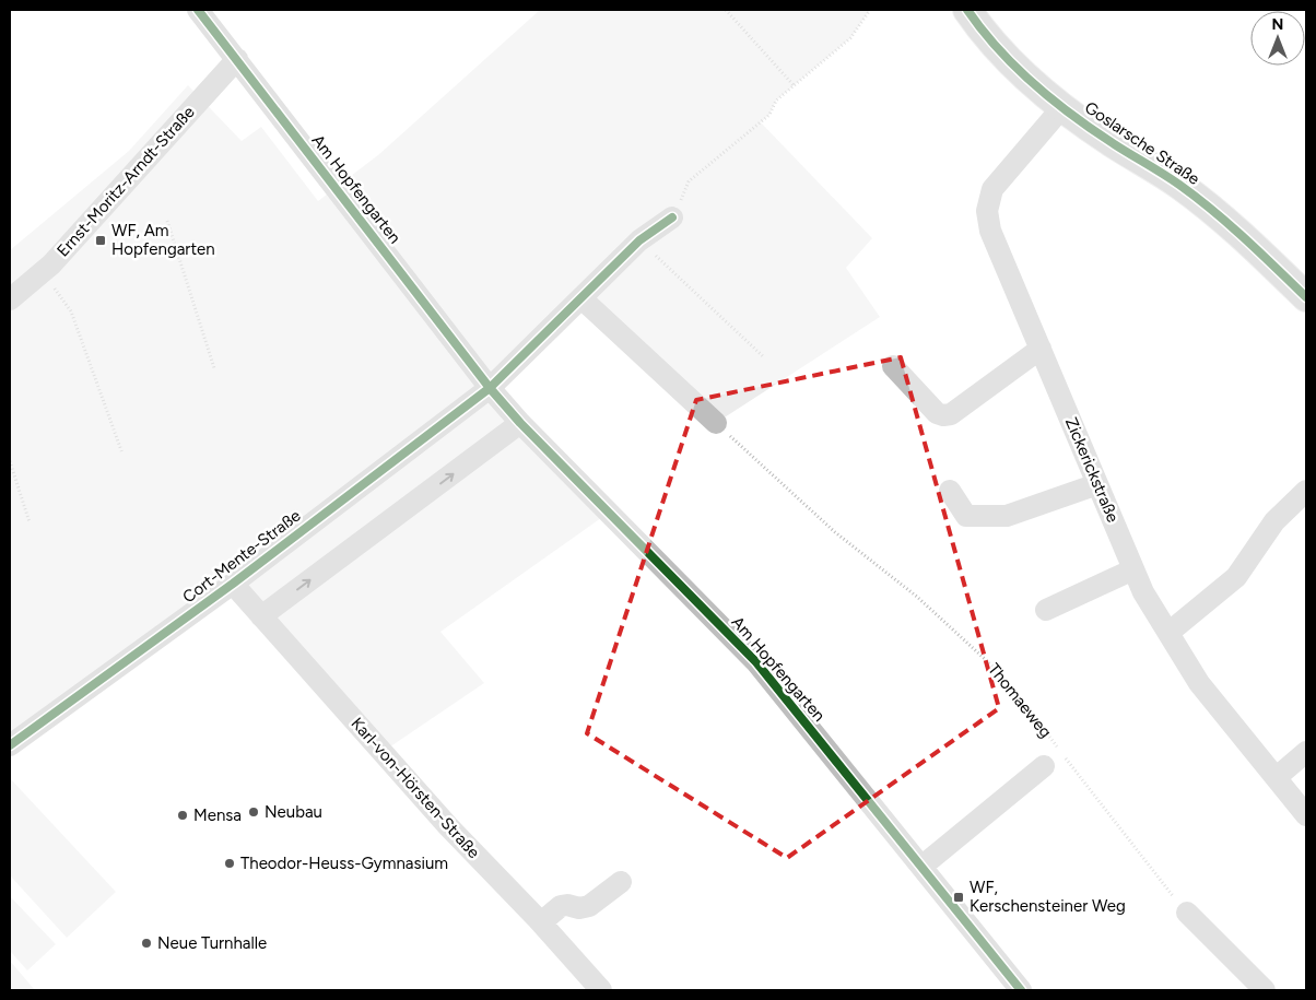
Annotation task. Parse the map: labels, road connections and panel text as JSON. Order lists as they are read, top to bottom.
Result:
{
  "streets": {
    "main road": ["Goslarsche Straße"],
    "street": [
      "Ernst-Moritz-Arndt-Straße",
      "Am Hopfengarten",
      "Zickerickstraße",
      "Cort-Mente-Straße",
      "Karl-von-Hörsten-Straße"
    ],
    "path": ["Thomaeweg"]
  },
  "crossings": [
    ["Goslarsche Straße", "Zickerickstraße"],
    ["Ernst-Moritz-Arndt-Straße", "Am Hopfengarten"],
    ["Am Hopfengarten", "Cort-Mente-Straße"],
    ["Cort-Mente-Straße", "Karl-von-Hörsten-Straße"]
  ],
  "places": {
    "transit": ["WF, Am Hopfengarten", "WF, Kerschensteiner Weg"],
    "other": [
      "Neubau",
      "Mensa",
      "Theodor-Heuss-Gymnasium",
      "Neue Turnhalle"
    ]
  },
  "north": "top"
}
